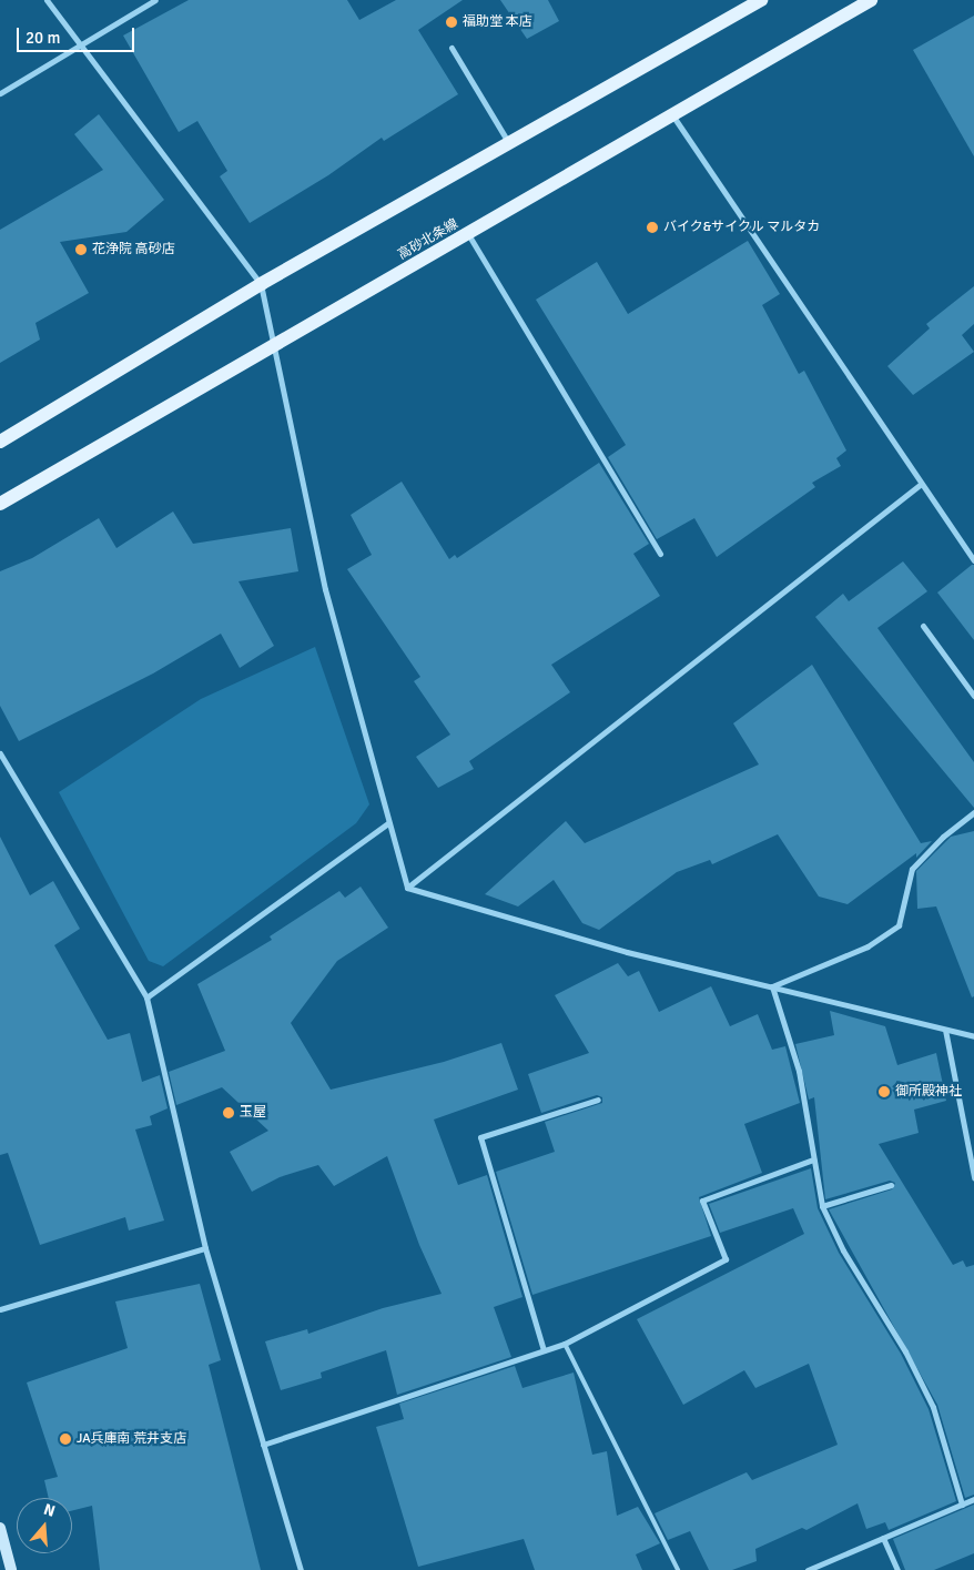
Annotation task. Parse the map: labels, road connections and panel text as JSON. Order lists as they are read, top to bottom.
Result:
{
  "streets": {
    "main road": ["高砂北条線"]
  },
  "places": [
    "福助堂 本店",
    "バイク&サイクル マルタカ",
    "花浄院 高砂店",
    "御所殿神社",
    "玉屋",
    "JA兵庫南 荒井支店"
  ],
  "scale_bar": "20 m",
  "north": "top"
}
